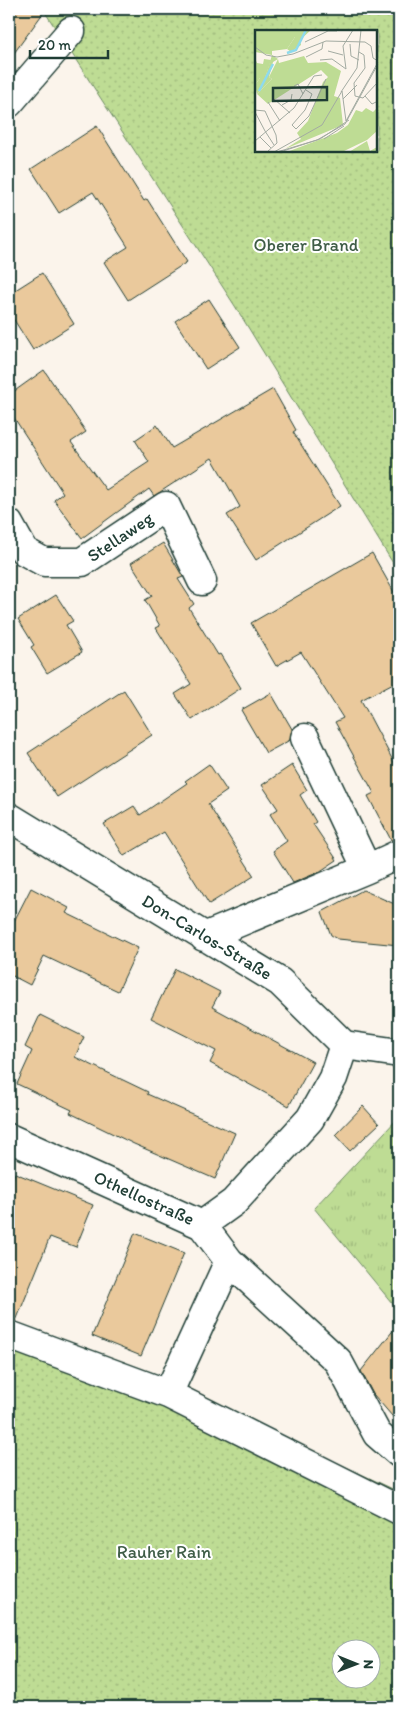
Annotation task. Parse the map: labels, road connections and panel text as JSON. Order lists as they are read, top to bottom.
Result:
{
  "streets": {
    "street": ["Stellaweg", "Don-Carlos-Straße", "Othellostraße"]
  },
  "crossings": [
    ["Don-Carlos-Straße", "Othellostraße"]
  ],
  "parks": ["Oberer Brand", "Rauher Rain"],
  "scale_bar": "20 m",
  "north": "right"
}
